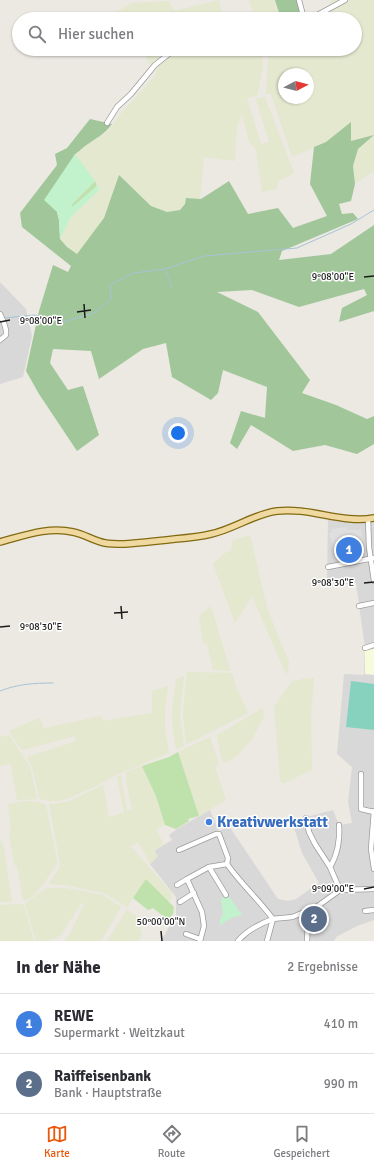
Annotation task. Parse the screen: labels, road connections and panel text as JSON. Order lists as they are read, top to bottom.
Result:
{
  "places": ["Kreativwerkstatt"],
  "north": "right",
  "page": {
    "search": "Hier suchen",
    "pins": ["1", "2"],
    "heading": ["In der Nähe", "2 Ergebnisse"],
    "list": [
      {
        "mark": "1",
        "name": "REWE",
        "note": "Supermarkt · Weitzkaut",
        "value": "410 m"
      },
      {
        "mark": "2",
        "name": "Raiffeisenbank",
        "note": "Bank · Hauptstraße",
        "value": "990 m"
      }
    ],
    "nav": ["Karte", "Route", "Gespeichert"]
  },
  "coordinates": [
    "9°08'00\"E",
    "9°08'30\"E",
    "9°09'00\"E",
    "50°00'00\"N"
  ]
}
